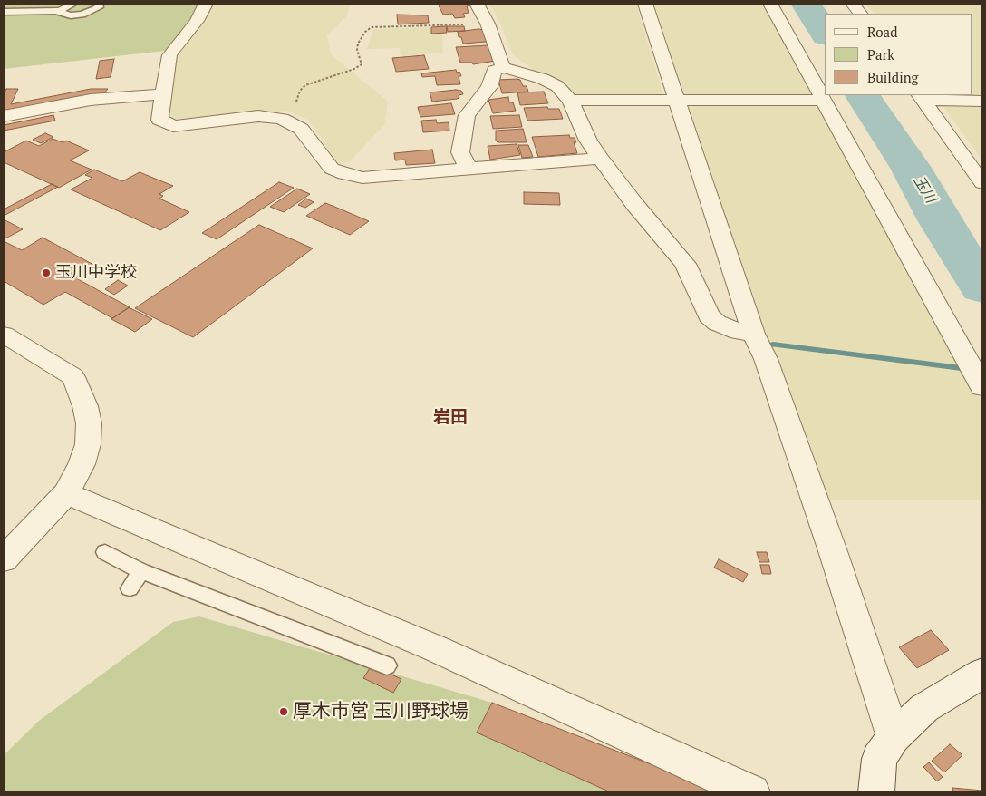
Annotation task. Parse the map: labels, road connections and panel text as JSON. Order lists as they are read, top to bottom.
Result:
{
  "districts": ["岩田"],
  "water": ["玉川"],
  "places": ["玉川中学校", "厚木市営 玉川野球場"],
  "legend": ["Road", "Park", "Building"]
}
